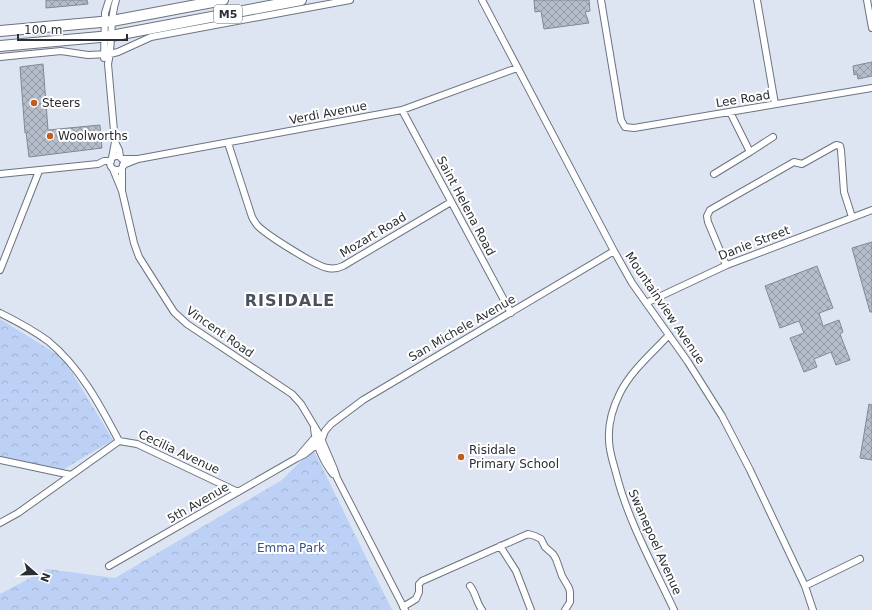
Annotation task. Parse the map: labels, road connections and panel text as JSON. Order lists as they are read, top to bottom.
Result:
{
  "streets": {
    "main road": ["M5"],
    "street": [
      "Lee Road",
      "Verdi Avenue",
      "Saint Helena Road",
      "Mozart Road",
      "Danie Street",
      "Mountainview Avenue",
      "San Michele Avenue",
      "Vincent Road",
      "Cecilia Avenue",
      "5th Avenue",
      "Swanepoel Avenue"
    ]
  },
  "crossings": [
    ["M5", "Vincent Road"],
    ["Verdi Avenue", "Saint Helena Road"],
    ["Verdi Avenue", "Mozart Road"],
    ["Verdi Avenue", "Mountainview Avenue"],
    ["Verdi Avenue", "Vincent Road"],
    ["Saint Helena Road", "Mozart Road"],
    ["Saint Helena Road", "San Michele Avenue"],
    ["Danie Street", "Mountainview Avenue"],
    ["Mountainview Avenue", "San Michele Avenue"],
    ["Mountainview Avenue", "Swanepoel Avenue"],
    ["San Michele Avenue", "Vincent Road"],
    ["San Michele Avenue", "5th Avenue"],
    ["Cecilia Avenue", "5th Avenue"]
  ],
  "districts": ["RISIDALE"],
  "parks": ["Emma Park"],
  "places": ["Steers", "Woolworths", "Risidale Primary School"],
  "scale_bar": "100 m",
  "north": "right"
}
